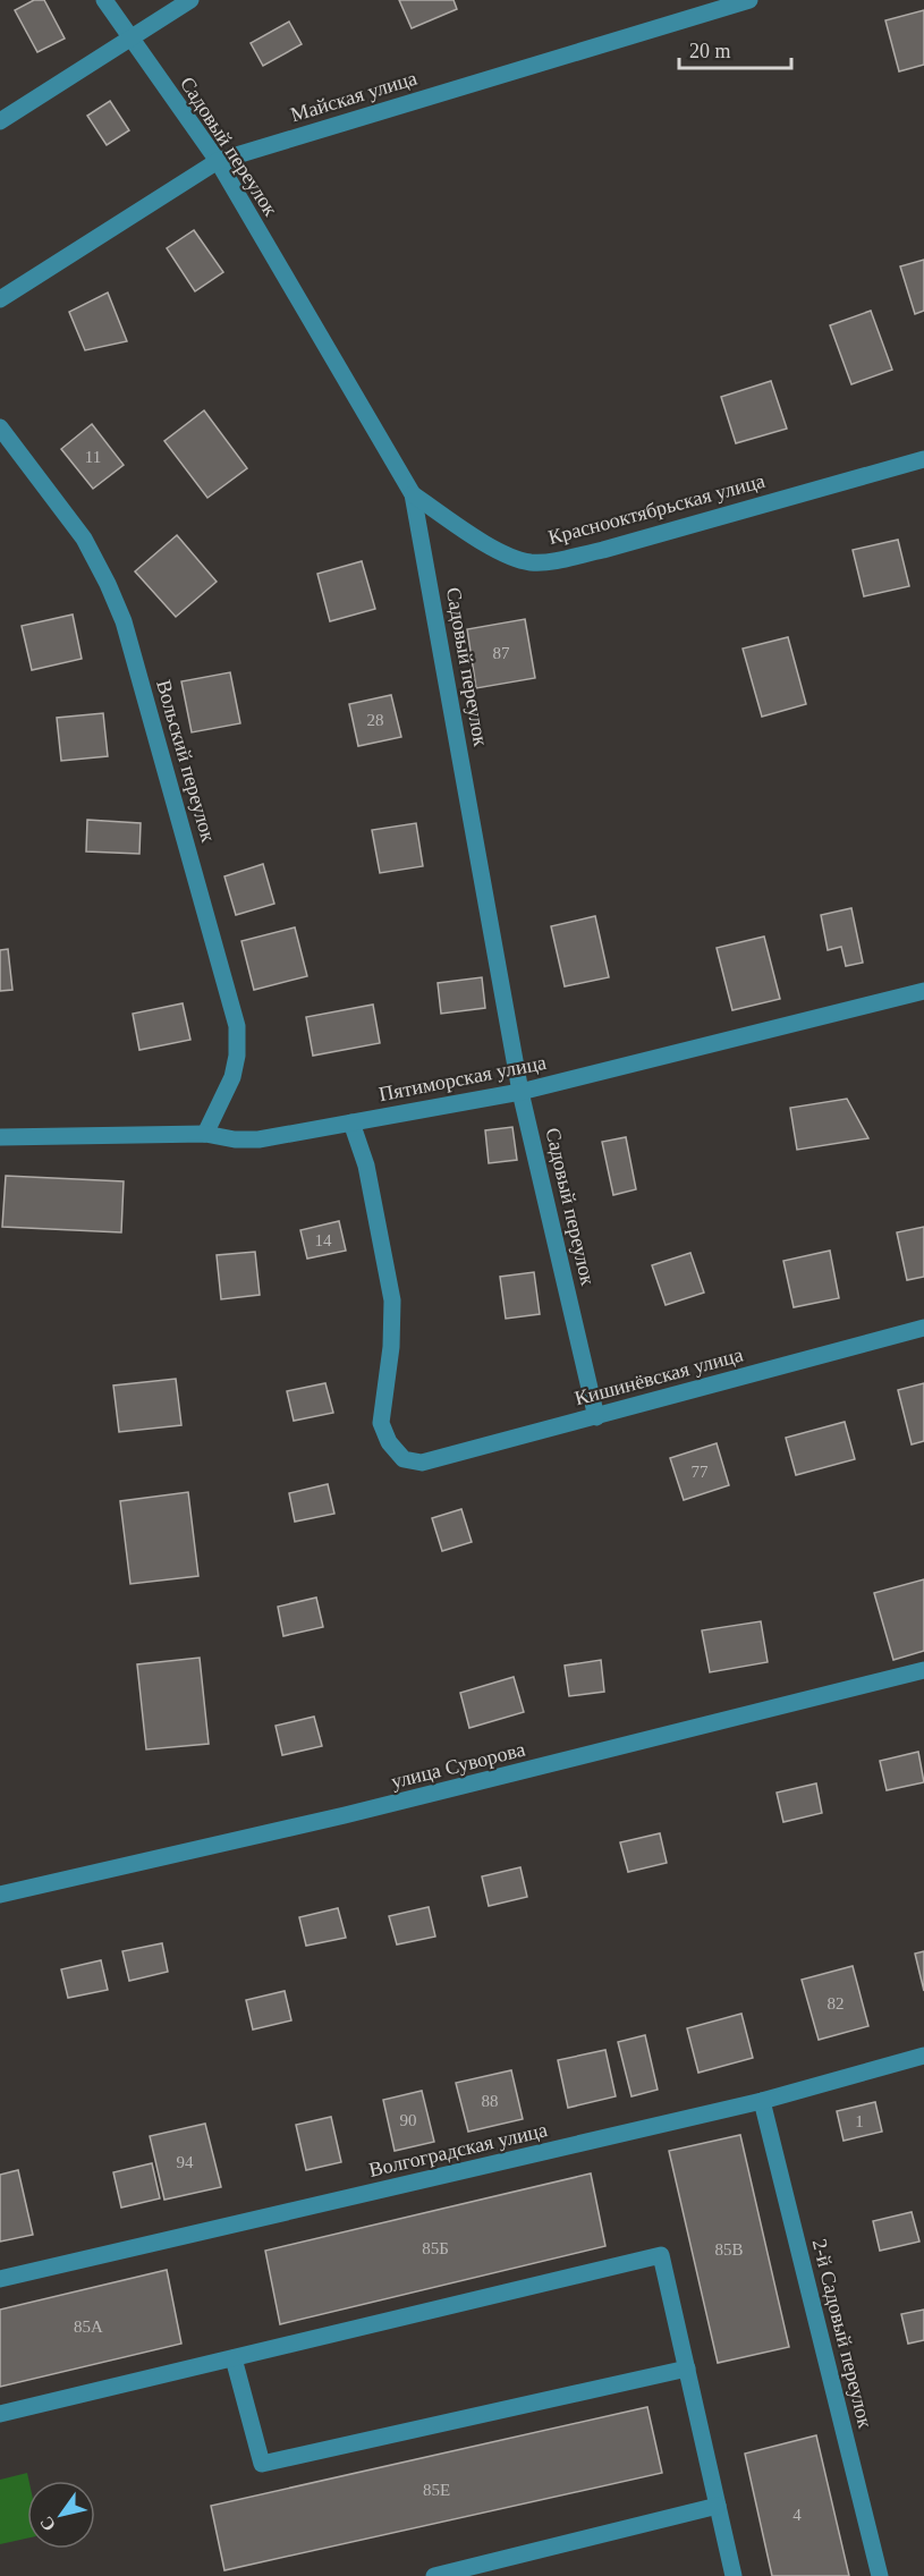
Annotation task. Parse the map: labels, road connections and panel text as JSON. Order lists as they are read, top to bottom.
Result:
{
  "streets": {
    "street": [
      "Майская улица",
      "Садовый переулок",
      "Краснооктябрьская улица",
      "Вольский переулок",
      "Пятиморская улица",
      "Кишинёвская улица",
      "улица Суворова",
      "Волгоградская улица",
      "2-й Садовый переулок"
    ]
  },
  "crossings": [
    ["Майская улица", "Садовый переулок"],
    ["Садовый переулок", "Краснооктябрьская улица"],
    ["Садовый переулок", "Пятиморская улица"],
    ["Садовый переулок", "Кишинёвская улица"],
    ["Вольский переулок", "Пятиморская улица"],
    ["Пятиморская улица", "Кишинёвская улица"],
    ["Волгоградская улица", "2-й Садовый переулок"]
  ],
  "house_numbers": [
    "11",
    "87",
    "28",
    "14",
    "77",
    "82",
    "88",
    "90",
    "1",
    "94",
    "85Б",
    "85В",
    "85А",
    "85Е",
    "4"
  ],
  "scale_bar": "20 m",
  "north": "bottom left"
}
